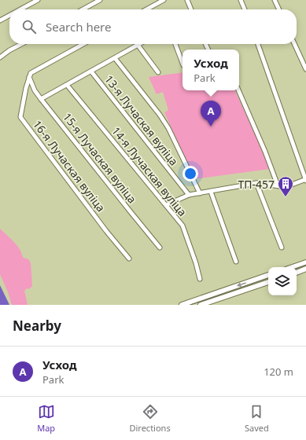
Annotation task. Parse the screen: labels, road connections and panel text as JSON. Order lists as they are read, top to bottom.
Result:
{
  "streets": {
    "street": [
      "13-я Лучаская вуліца",
      "15-я Лучаская вуліца",
      "16-я Лучаская вуліца",
      "14-я Лучаская вуліца"
    ]
  },
  "crossings": [
    ["15-я Лучаская вуліца", "16-я Лучаская вуліца"]
  ],
  "places": {
    "building": ["ТП-457"]
  },
  "page": {
    "search": "Search here",
    "popup": ["Усход", "Park"],
    "pins": "A",
    "heading": "Nearby",
    "list": [
      {
        "mark": "A",
        "name": "Усход",
        "note": "Park",
        "value": "120 m"
      }
    ],
    "nav": ["Map", "Directions", "Saved"]
  }
}
